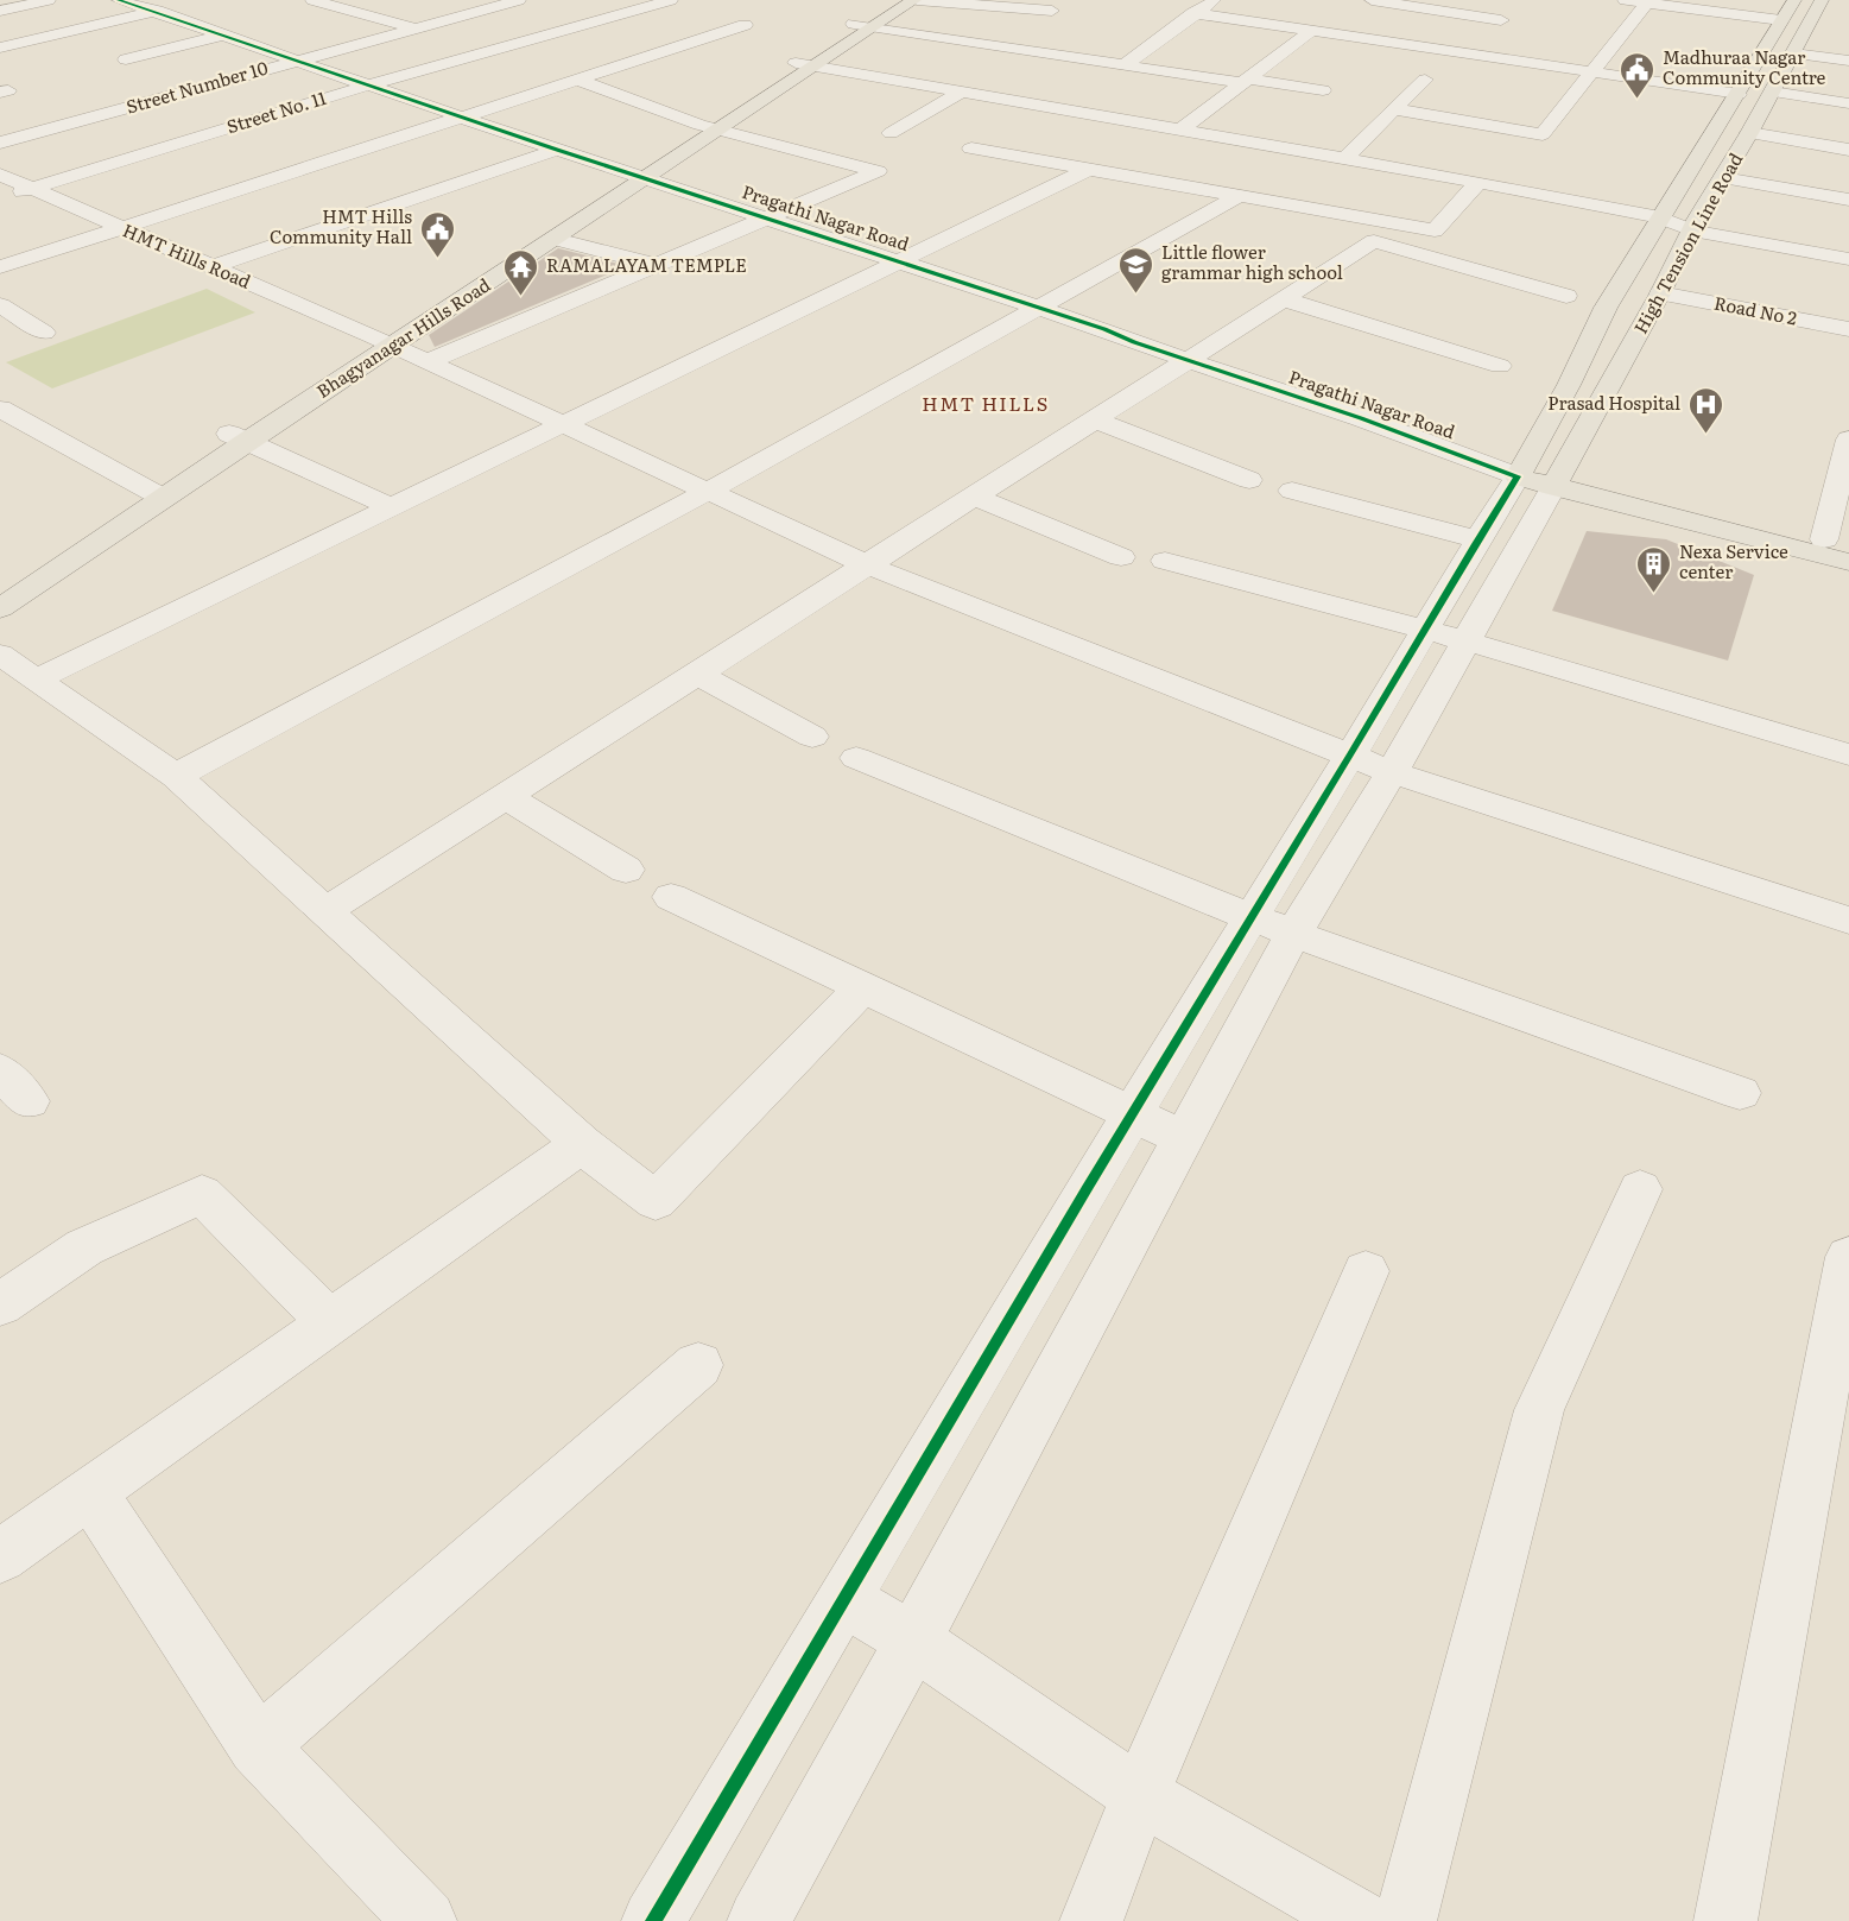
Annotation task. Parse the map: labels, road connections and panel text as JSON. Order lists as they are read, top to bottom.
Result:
{
  "streets": {
    "main road": ["Pragathi Nagar Road", "High Tension Line Road", "Bhagyanagar Hills Road"],
    "street": [
      "Street Number 10",
      "Street No. 11",
      "HMT Hills Road",
      "Road No 2"
    ]
  },
  "crossings": [
    ["Street Number 10", "Pragathi Nagar Road"],
    ["Street No. 11", "Pragathi Nagar Road"],
    ["Street No. 11", "HMT Hills Road"],
    ["Pragathi Nagar Road", "High Tension Line Road"],
    ["Pragathi Nagar Road", "Bhagyanagar Hills Road"],
    ["High Tension Line Road", "Road No 2"],
    ["HMT Hills Road", "Bhagyanagar Hills Road"]
  ],
  "districts": ["HMT HILLS"],
  "places": {
    "public building": ["Madhuraa Nagar Community Centre", "HMT Hills Community Hall"],
    "school or university": ["Little flower grammar high school"],
    "temple": ["RAMALAYAM TEMPLE"],
    "hospital": ["Prasad Hospital"],
    "building": ["Nexa Service center"]
  }
}
